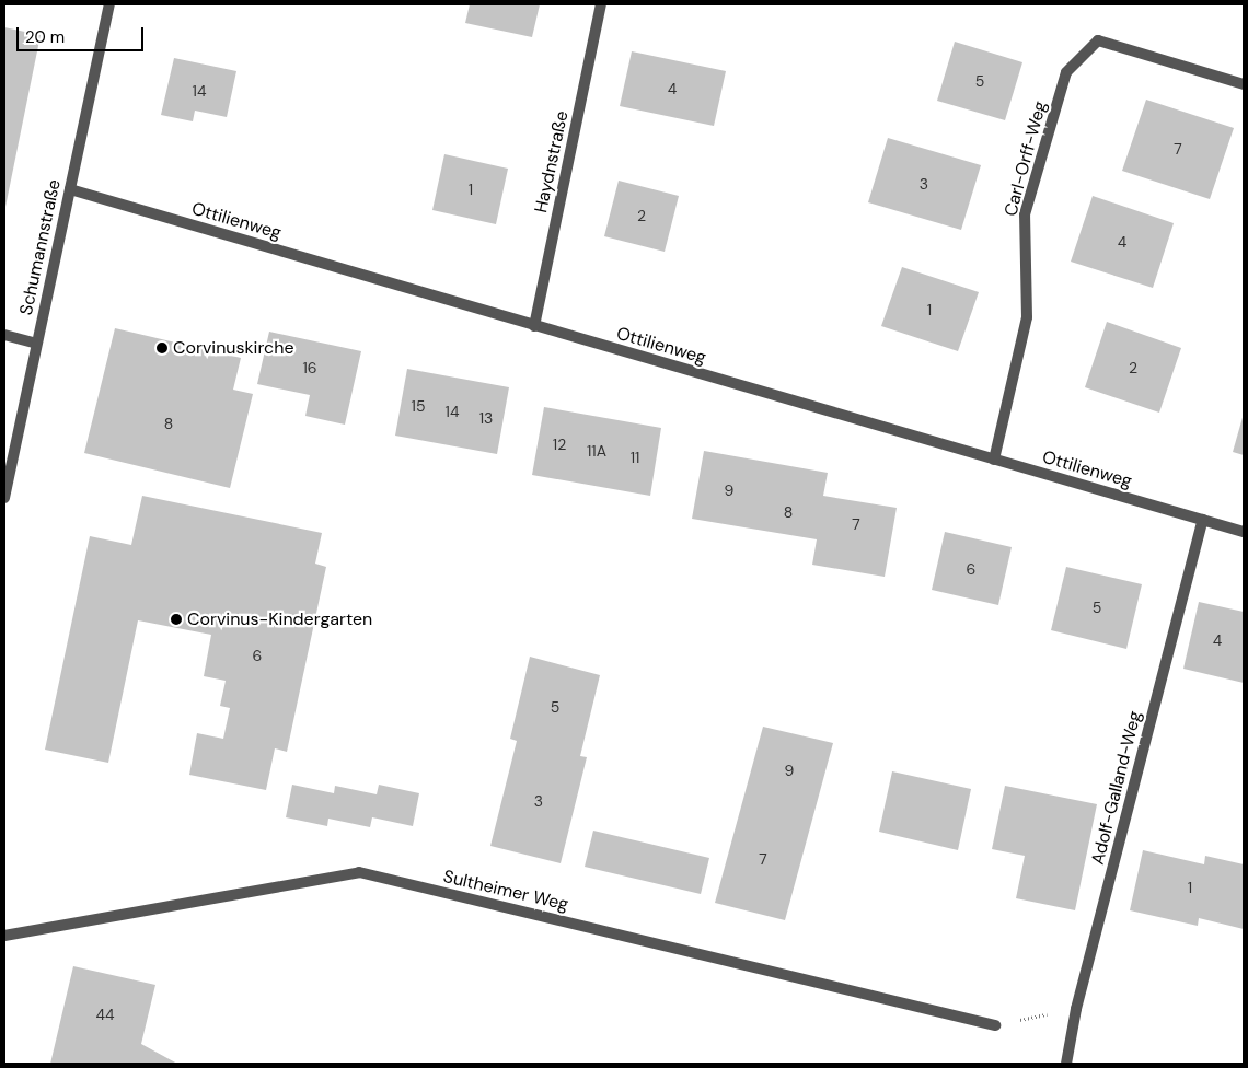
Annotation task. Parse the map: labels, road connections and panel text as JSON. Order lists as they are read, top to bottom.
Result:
{
  "streets": {
    "street": [
      "Carl-Orff-Weg",
      "Haydnstraße",
      "Ottilienweg",
      "Schumannstraße",
      "Adolf-Galland-Weg",
      "Sultheimer Weg"
    ]
  },
  "crossings": [
    ["Carl-Orff-Weg", "Ottilienweg"],
    ["Haydnstraße", "Ottilienweg"],
    ["Ottilienweg", "Schumannstraße"],
    ["Ottilienweg", "Adolf-Galland-Weg"]
  ],
  "places": ["Corvinuskirche", "Corvinus-Kindergarten"],
  "house_numbers": [
    "5",
    "4",
    "14",
    "7",
    "3",
    "1",
    "2",
    "4",
    "1",
    "16",
    "2",
    "15",
    "14",
    "13",
    "8",
    "12",
    "11A",
    "11",
    "9",
    "8",
    "7",
    "6",
    "5",
    "4",
    "6",
    "5",
    "9",
    "3",
    "7",
    "1",
    "44"
  ],
  "scale_bar": "20 m"
}
